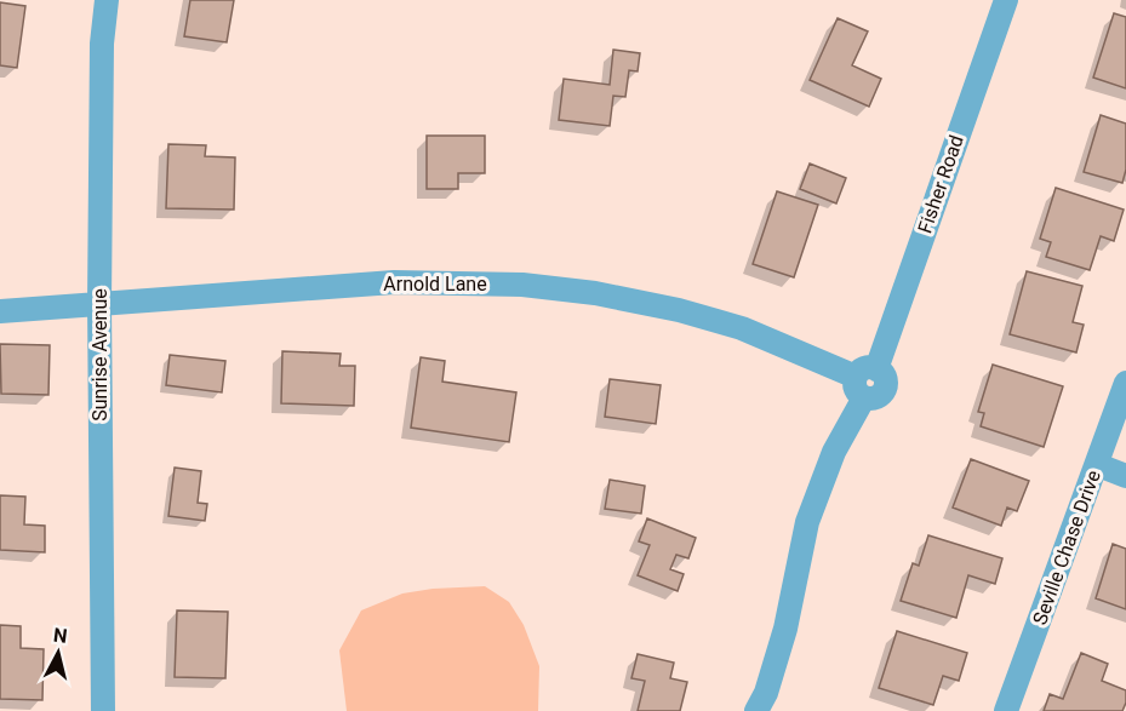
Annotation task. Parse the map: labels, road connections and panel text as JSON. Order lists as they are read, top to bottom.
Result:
{
  "streets": {
    "street": [
      "Fisher Road",
      "Arnold Lane",
      "Sunrise Avenue",
      "Seville Chase Drive"
    ]
  },
  "crossings": [
    ["Fisher Road", "Arnold Lane"],
    ["Arnold Lane", "Sunrise Avenue"]
  ],
  "north": "top"
}
